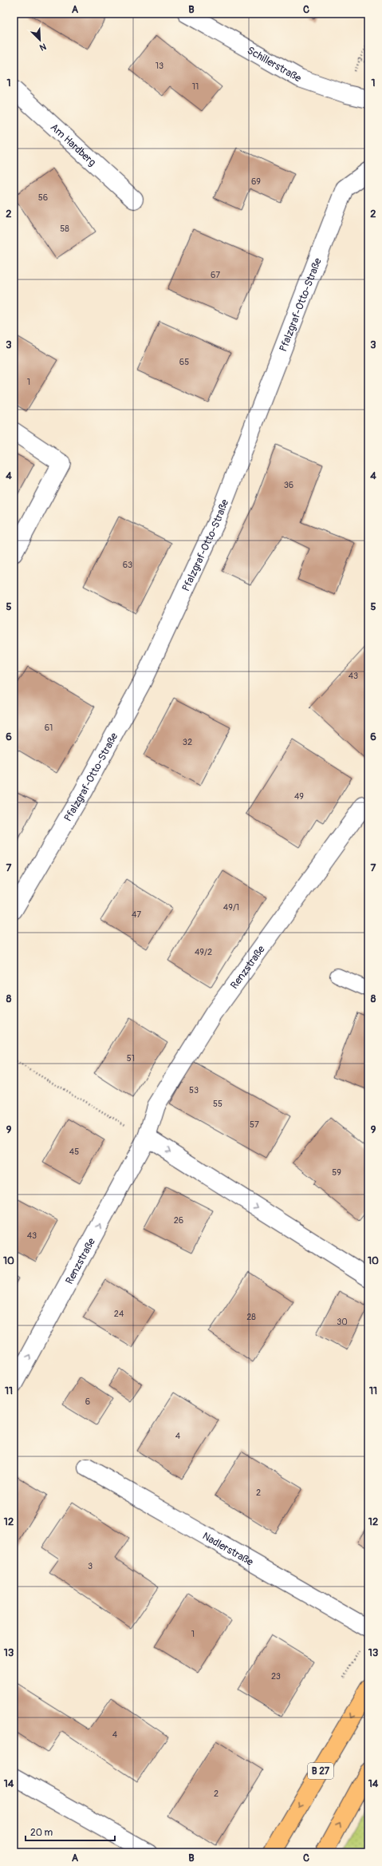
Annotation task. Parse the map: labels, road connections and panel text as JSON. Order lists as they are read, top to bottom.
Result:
{
  "streets": {
    "main road": ["B 27"],
    "street": [
      "Schillerstraße",
      "Am Hardberg",
      "Pfalzgraf-Otto-Straße",
      "Renzstraße",
      "Nadlerstraße"
    ]
  },
  "one_way": ["Renzstraße"],
  "house_numbers": [
    "13",
    "11",
    "69",
    "56",
    "58",
    "67",
    "65",
    "1",
    "36",
    "63",
    "43",
    "61",
    "32",
    "49",
    "49/1",
    "47",
    "49/2",
    "51",
    "53",
    "55",
    "57",
    "45",
    "59",
    "26",
    "43",
    "24",
    "28",
    "30",
    "6",
    "4",
    "2",
    "3",
    "1",
    "23",
    "4",
    "2"
  ],
  "scale_bar": "20 m",
  "north": "bottom right",
  "grid": {
    "columns": ["A", "B", "C"],
    "rows": [
      "1",
      "2",
      "3",
      "4",
      "5",
      "6",
      "7",
      "8",
      "9",
      "10",
      "11",
      "12",
      "13",
      "14"
    ]
  }
}
